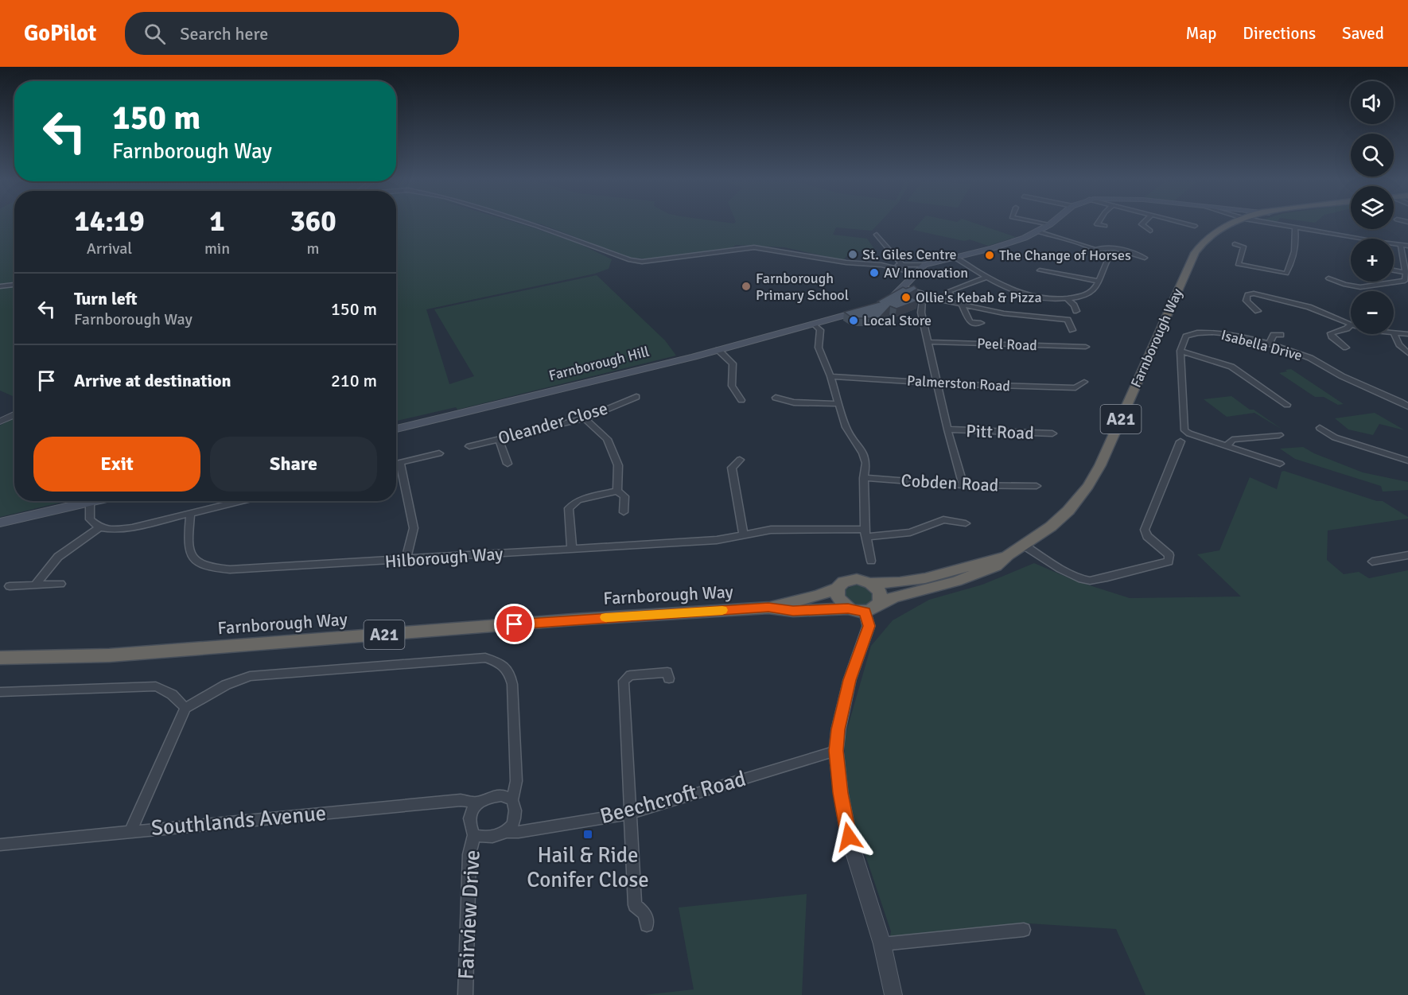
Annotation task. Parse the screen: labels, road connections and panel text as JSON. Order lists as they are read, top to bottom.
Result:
{
  "streets": {
    "highway": ["Farnborough Way", "A21"],
    "main road": ["Farnborough Hill"],
    "street": [
      "Peel Road",
      "Isabella Drive",
      "Palmerston Road",
      "Oleander Close",
      "Pitt Road",
      "Cobden Road",
      "Hilborough Way",
      "Beechcroft Road",
      "Southlands Avenue",
      "Fairview Drive"
    ]
  },
  "crossings": [
    ["Beechcroft Road", "Southlands Avenue"],
    ["Beechcroft Road", "Fairview Drive"],
    ["Southlands Avenue", "Fairview Drive"]
  ],
  "places": {
    "other": [
      "St. Giles Centre",
      "The Change of Horses",
      "AV Innovation",
      "Farnborough Primary School",
      "Ollie's Kebab & Pizza",
      "Local Store"
    ],
    "transit": ["Hail & Ride Conifer Close"]
  },
  "page": {
    "header": "GoPilot",
    "search": "Search here",
    "nav": ["Map", "Directions", "Saved"],
    "map_buttons": ["+", "−"],
    "turn": ["150 m", "Farnborough Way"],
    "eta": [
      "14:19",
      "Arrival",
      "1",
      "min",
      "360",
      "m"
    ],
    "list": [
      {
        "name": "Turn left",
        "note": "Farnborough Way",
        "value": "150 m"
      },
      {
        "name": "Arrive at destination",
        "value": "210 m"
      }
    ],
    "buttons": ["Exit", "Share"]
  }
}
